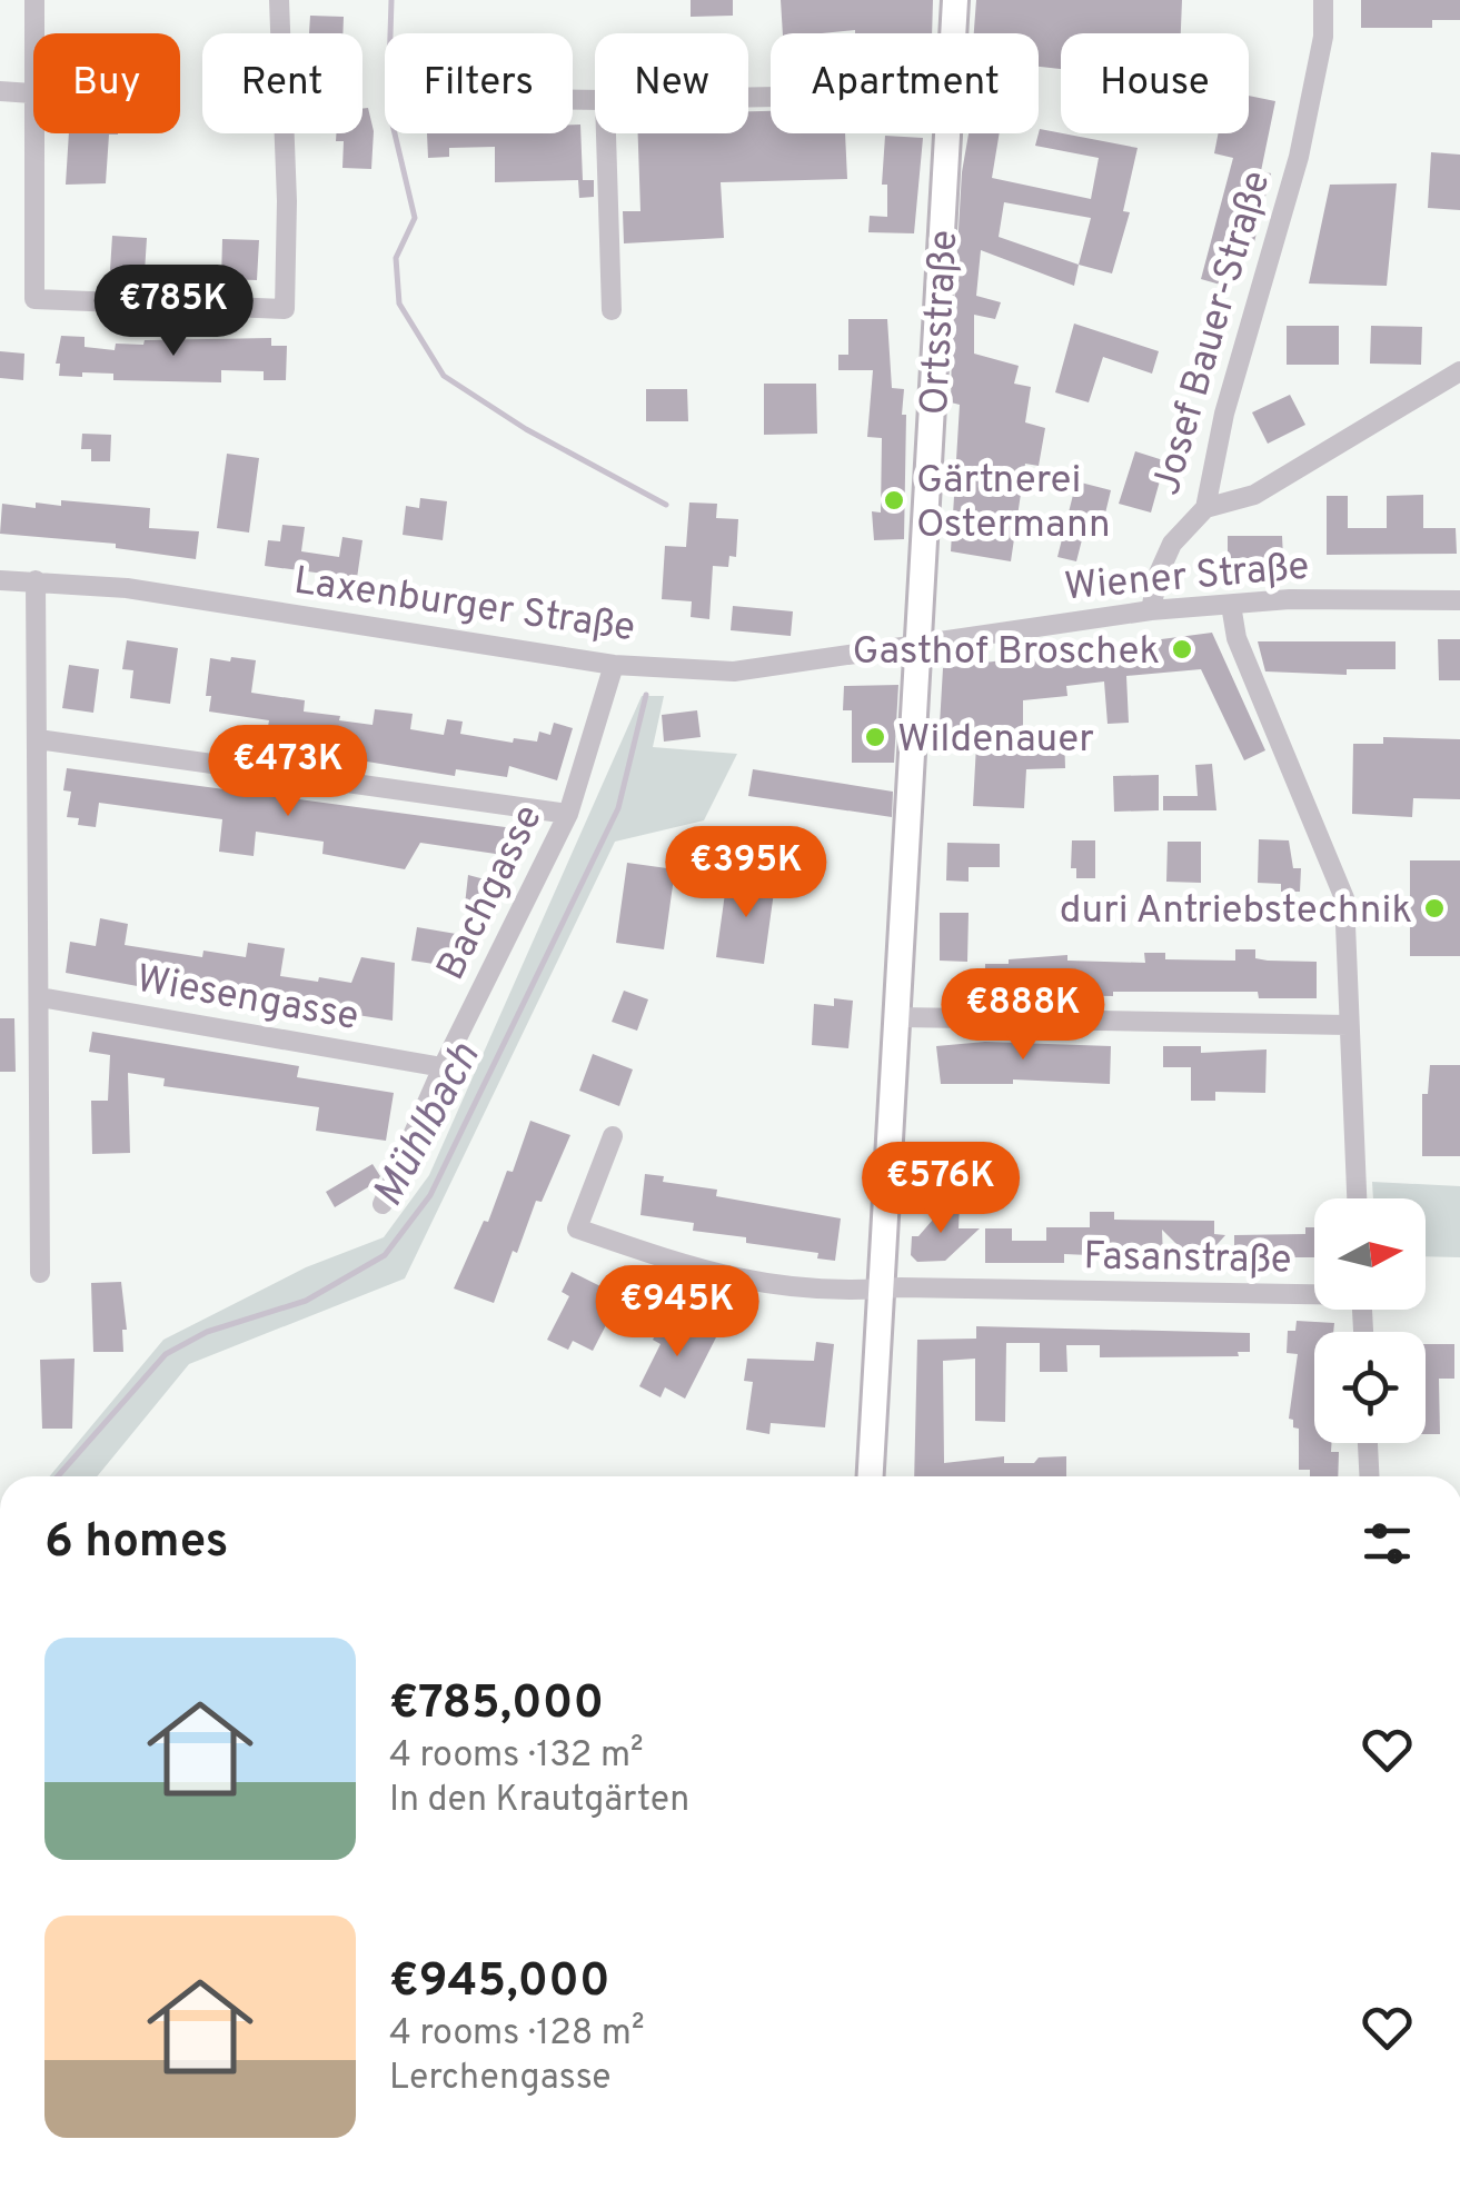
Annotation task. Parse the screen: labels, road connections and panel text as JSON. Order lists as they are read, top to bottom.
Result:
{
  "streets": {
    "street": [
      "Ortsstraße",
      "Josef Bauer-Straße",
      "Wiener Straße",
      "Laxenburger Straße",
      "Bachgasse",
      "Wiesengasse",
      "Fasanstraße"
    ]
  },
  "crossings": [
    ["Ortsstraße", "Wiener Straße"],
    ["Ortsstraße", "Laxenburger Straße"],
    ["Ortsstraße", "Fasanstraße"],
    ["Josef Bauer-Straße", "Wiener Straße"],
    ["Wiener Straße", "Laxenburger Straße"],
    ["Laxenburger Straße", "Bachgasse"],
    ["Bachgasse", "Wiesengasse"]
  ],
  "water": ["Mühlbach"],
  "places": [
    "Gärtnerei Ostermann",
    "Gasthof Broschek",
    "Wildenauer",
    "duri Antriebstechnik"
  ],
  "north": "right",
  "page": {
    "chip": [
      "Buy",
      "Rent",
      "Filters",
      "New",
      "Apartment",
      "House"
    ],
    "price": [
      "€785K",
      "€473K",
      "€395K",
      "€888K",
      "€576K",
      "€945K"
    ],
    "heading": "6 homes",
    "list": [
      {
        "name": "€785,000",
        "note": "4 rooms · 132 m² · In den Krautgärten"
      },
      {
        "name": "€945,000",
        "note": "4 rooms · 128 m² · Lerchengasse"
      }
    ]
  }
}
